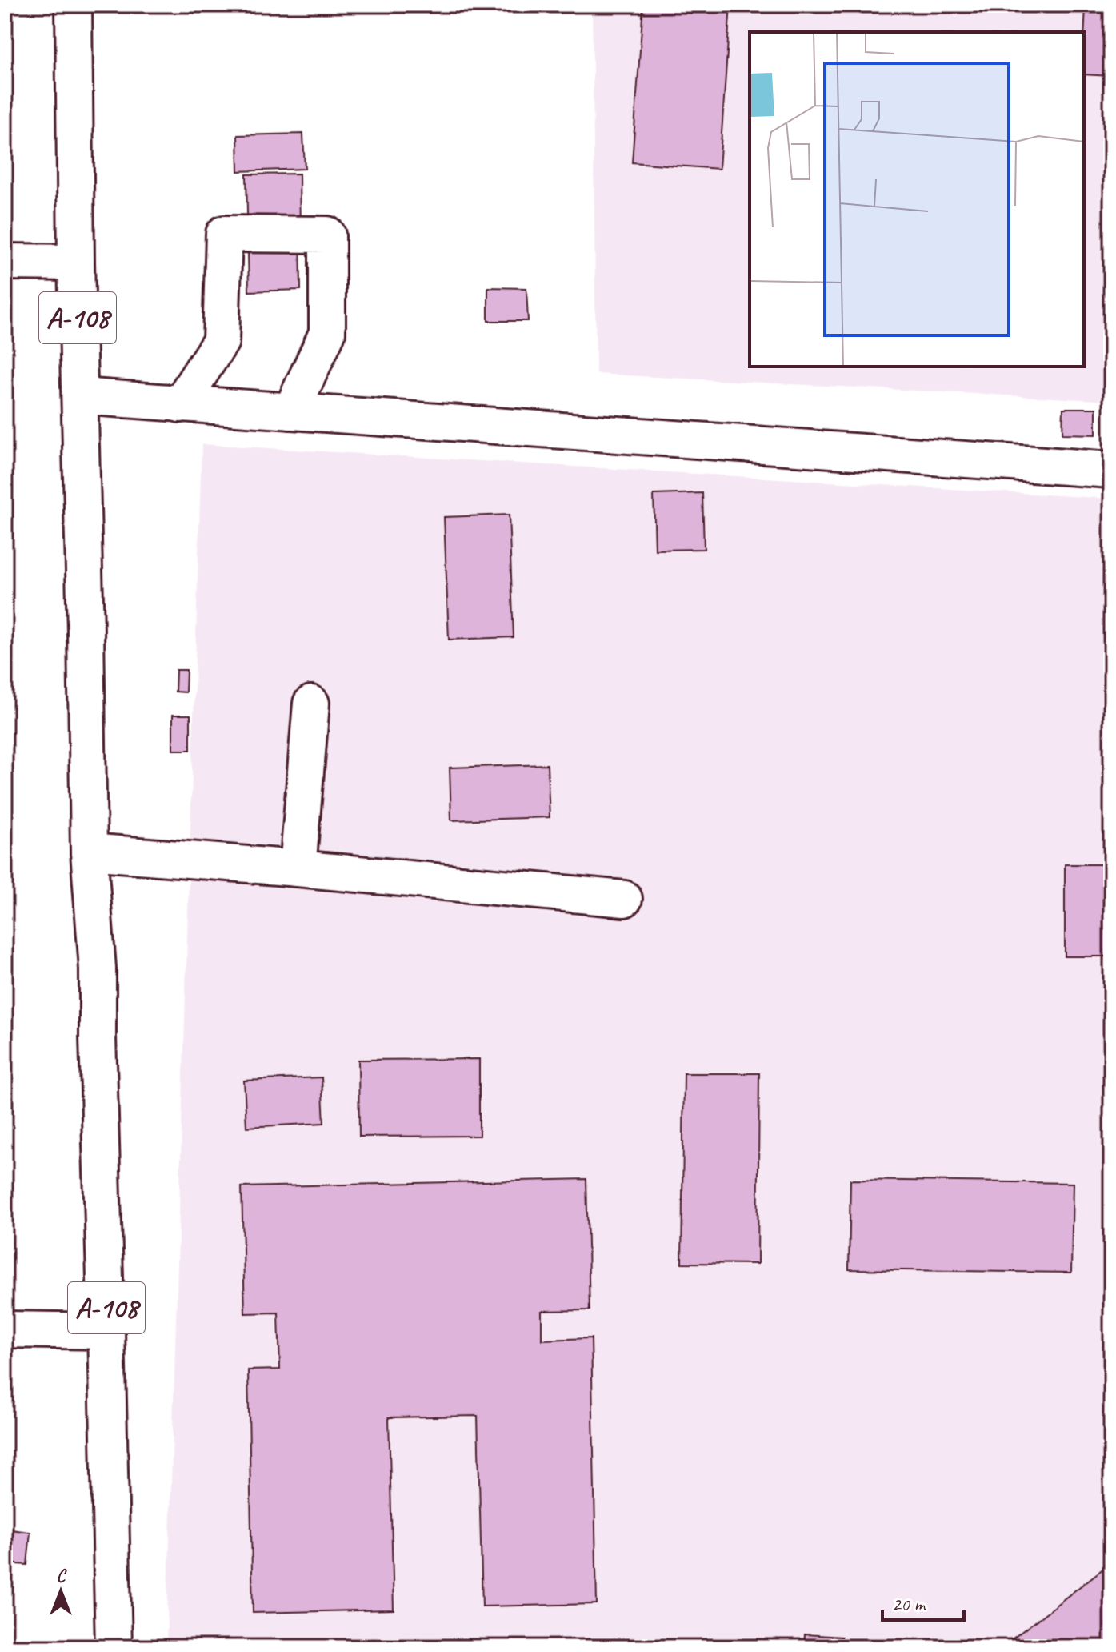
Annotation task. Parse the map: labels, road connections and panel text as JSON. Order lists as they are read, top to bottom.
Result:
{
  "streets": {
    "main road": ["А-108"]
  },
  "scale_bar": "20 m",
  "north": "top"
}
